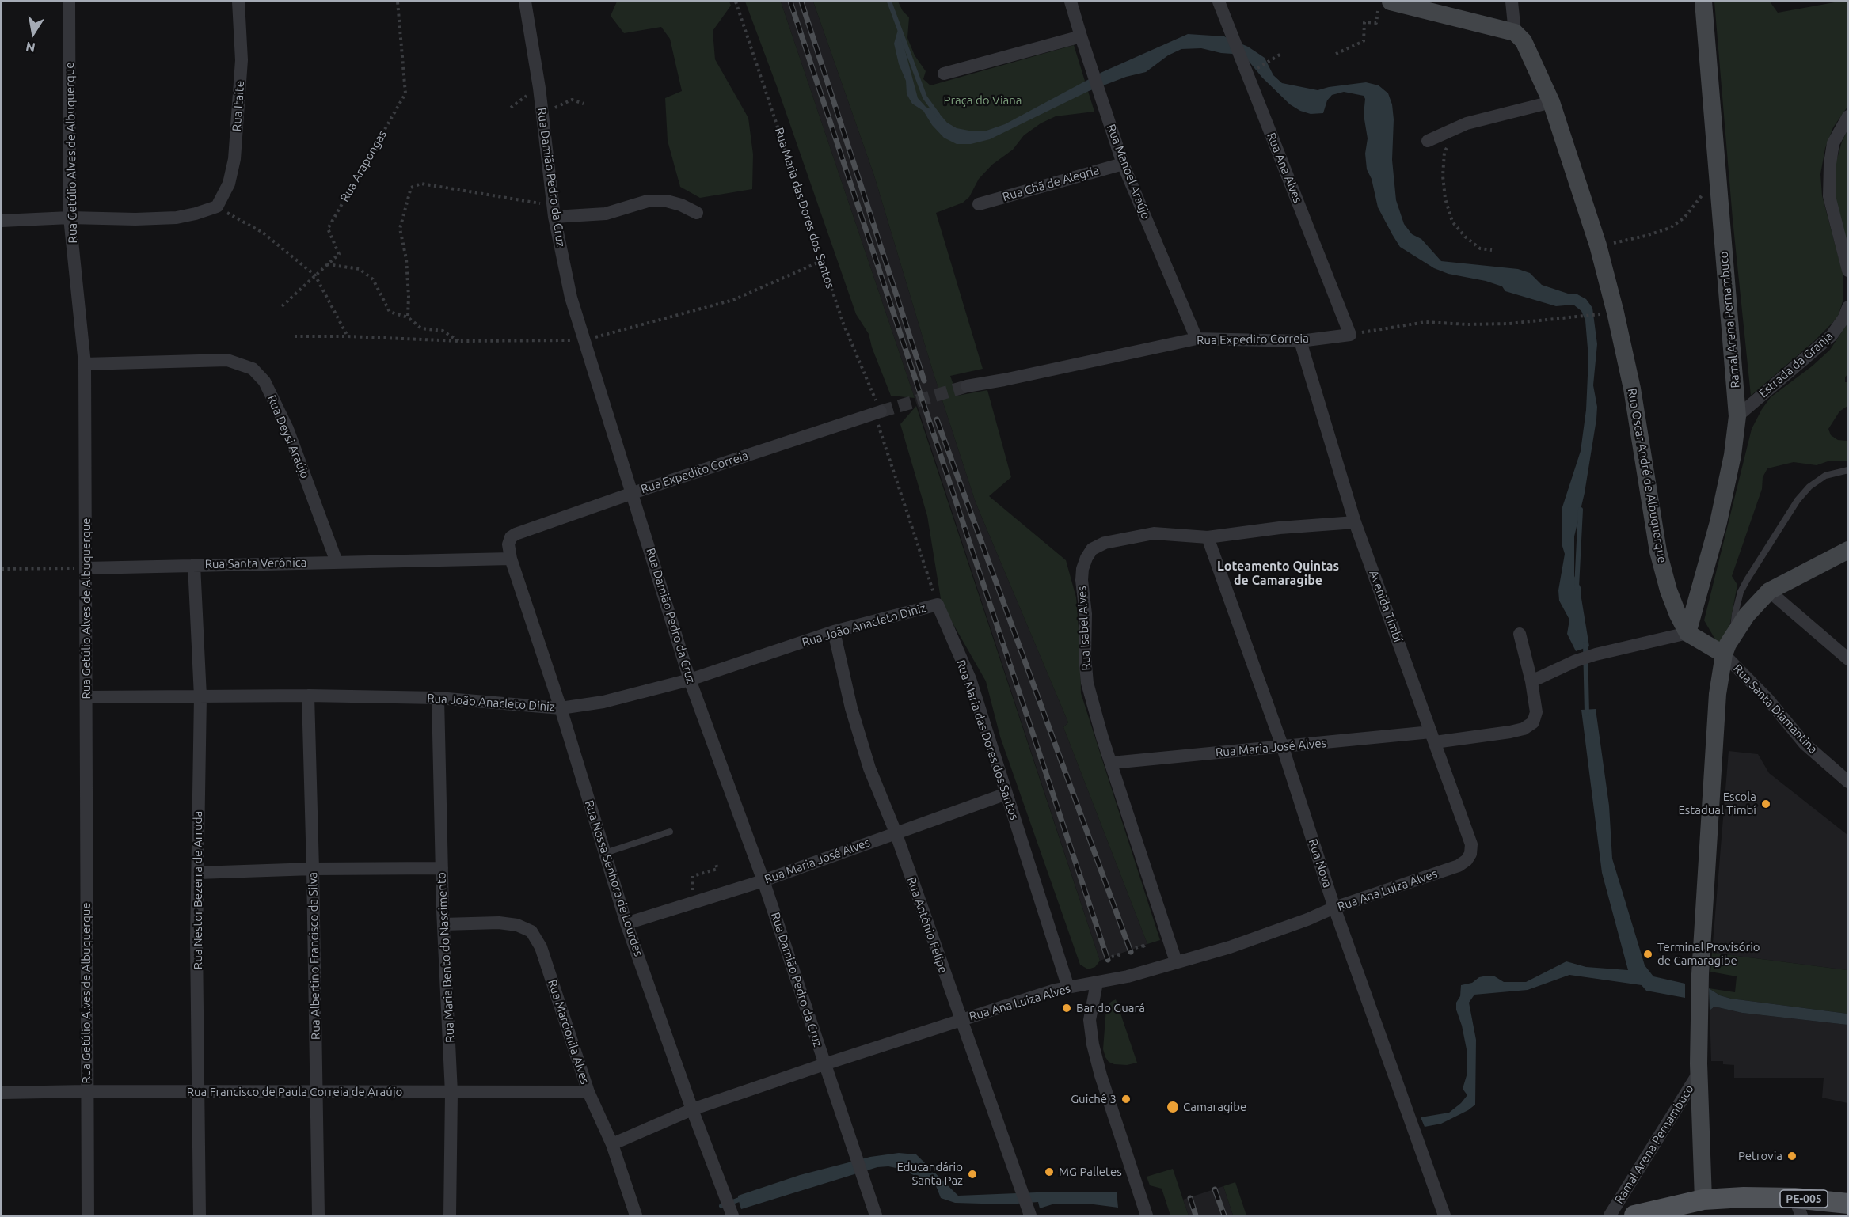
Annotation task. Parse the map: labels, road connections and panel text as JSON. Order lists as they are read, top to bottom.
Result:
{
  "streets": {
    "main road": ["PE-005"],
    "street": [
      "Rua Itaite",
      "Rua Getúlio Alves de Albuquerque",
      "Rua Ana Alves",
      "Rua Manoel Araújo",
      "Rua Damião Pedro da Cruz",
      "Rua Chã de Alegria",
      "Rua Maria das Dores dos Santos",
      "Ramal Arena Pernambuco",
      "Rua Expedito Correia",
      "Estrada da Granja",
      "Rua Deysi Araújo",
      "Rua Oscar André de Albuquerque",
      "Rua Santa Verônica",
      "Avenida Timbí",
      "Rua João Anacleto Diniz",
      "Rua Isabel Alves",
      "Rua Santa Diamantina",
      "Rua Maria José Alves",
      "Rua Nova",
      "Rua Nossa Senhora de Lourdes",
      "Rua Nestor Bezerra de Arruda",
      "Rua Ana Luiza Alves",
      "Rua Antônio Felipe",
      "Rua Albertino Francisco da Silva",
      "Rua Maria Bento do Nascimento",
      "Rua Marcionila Alves",
      "Rua Francisco de Paula Correia de Araújo"
    ],
    "path": ["Rua Arapongas"]
  },
  "crossings": [
    ["Rua Getúlio Alves de Albuquerque", "Rua Deysi Araújo"],
    ["Rua Getúlio Alves de Albuquerque", "Rua Santa Verônica"],
    ["Rua Getúlio Alves de Albuquerque", "Rua João Anacleto Diniz"],
    ["Rua Getúlio Alves de Albuquerque", "Rua Francisco de Paula Correia de Araújo"],
    ["Rua Ana Alves", "Rua Expedito Correia"],
    ["Rua Manoel Araújo", "Rua Chã de Alegria"],
    ["Rua Manoel Araújo", "Rua Expedito Correia"],
    ["Rua Damião Pedro da Cruz", "Rua Expedito Correia"],
    ["Rua Damião Pedro da Cruz", "Rua João Anacleto Diniz"],
    ["Rua Damião Pedro da Cruz", "Rua Maria José Alves"],
    ["Rua Damião Pedro da Cruz", "Rua Ana Luiza Alves"],
    ["Rua Maria das Dores dos Santos", "Rua Expedito Correia"],
    ["Rua Maria das Dores dos Santos", "Rua João Anacleto Diniz"],
    ["Rua Maria das Dores dos Santos", "Rua Maria José Alves"],
    ["Rua Maria das Dores dos Santos", "Rua Ana Luiza Alves"],
    ["Ramal Arena Pernambuco", "Estrada da Granja"],
    ["Ramal Arena Pernambuco", "Rua Oscar André de Albuquerque"],
    ["Rua Expedito Correia", "Avenida Timbí"],
    ["Rua Expedito Correia", "Rua Nossa Senhora de Lourdes"],
    ["Rua Deysi Araújo", "Rua Santa Verônica"],
    ["Rua Santa Verônica", "Rua Nossa Senhora de Lourdes"],
    ["Rua Santa Verônica", "Rua Nestor Bezerra de Arruda"],
    ["Avenida Timbí", "Rua Isabel Alves"],
    ["Avenida Timbí", "Rua Maria José Alves"],
    ["Avenida Timbí", "Rua Ana Luiza Alves"],
    ["Rua João Anacleto Diniz", "Rua Nossa Senhora de Lourdes"],
    ["Rua João Anacleto Diniz", "Rua Nestor Bezerra de Arruda"],
    ["Rua João Anacleto Diniz", "Rua Antônio Felipe"],
    ["Rua João Anacleto Diniz", "Rua Albertino Francisco da Silva"],
    ["Rua João Anacleto Diniz", "Rua Maria Bento do Nascimento"],
    ["Rua Isabel Alves", "Rua Maria José Alves"],
    ["Rua Isabel Alves", "Rua Nova"],
    ["Rua Isabel Alves", "Rua Ana Luiza Alves"],
    ["Rua Maria José Alves", "Rua Nova"],
    ["Rua Maria José Alves", "Rua Nossa Senhora de Lourdes"],
    ["Rua Maria José Alves", "Rua Antônio Felipe"],
    ["Rua Nova", "Rua Ana Luiza Alves"],
    ["Rua Nossa Senhora de Lourdes", "Rua Ana Luiza Alves"],
    ["Rua Nestor Bezerra de Arruda", "Rua Francisco de Paula Correia de Araújo"],
    ["Rua Ana Luiza Alves", "Rua Antônio Felipe"],
    ["Rua Ana Luiza Alves", "Rua Marcionila Alves"],
    ["Rua Albertino Francisco da Silva", "Rua Francisco de Paula Correia de Araújo"],
    ["Rua Maria Bento do Nascimento", "Rua Marcionila Alves"],
    ["Rua Maria Bento do Nascimento", "Rua Francisco de Paula Correia de Araújo"],
    ["Rua Marcionila Alves", "Rua Francisco de Paula Correia de Araújo"]
  ],
  "districts": ["Loteamento Quintas de Camaragibe"],
  "parks": ["Praça do Viana"],
  "places": [
    "Escola Estadual Timbí",
    "Terminal Provisório de Camaragibe",
    "Bar do Guará",
    "Guichê 3",
    "Camaragibe",
    "Petrovia",
    "MG Palletes",
    "Educandário Santa Paz"
  ],
  "north": "bottom"
}
